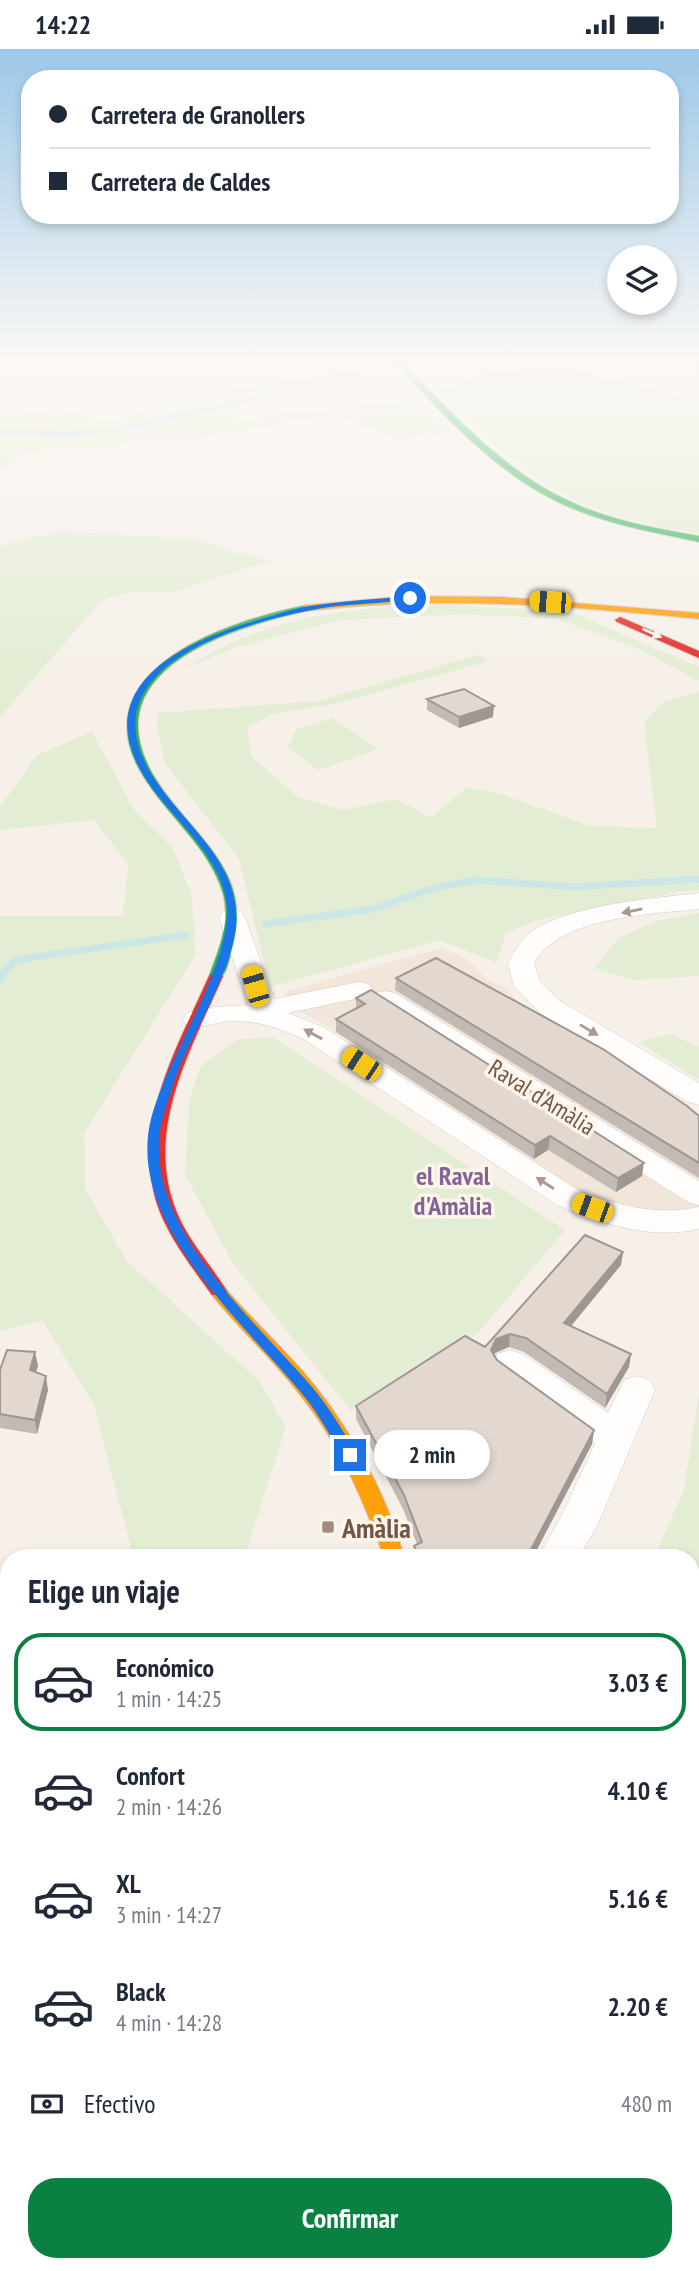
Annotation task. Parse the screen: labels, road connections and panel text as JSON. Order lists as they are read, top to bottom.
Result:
{
  "streets": {
    "street": ["Raval d'Amàlia"]
  },
  "districts": ["el Raval d'Amàlia"],
  "places": {
    "transit": ["Amàlia"]
  },
  "page": {
    "status": "14:22",
    "banner": ["Carretera de Granollers", "Carretera de Caldes"],
    "bubble": "2 min",
    "heading": "Elige un viaje",
    "list": [
      {
        "name": "Económico",
        "note": "1 min · 14:25",
        "value": "3.03 €"
      },
      {
        "name": "Confort",
        "note": "2 min · 14:26",
        "value": "4.10 €"
      },
      {
        "name": "XL",
        "note": "3 min · 14:27",
        "value": "5.16 €"
      },
      {
        "name": "Black",
        "note": "4 min · 14:28",
        "value": "2.20 €"
      }
    ],
    "pay": ["Efectivo", "480 m"],
    "buttons": "Confirmar"
  }
}
